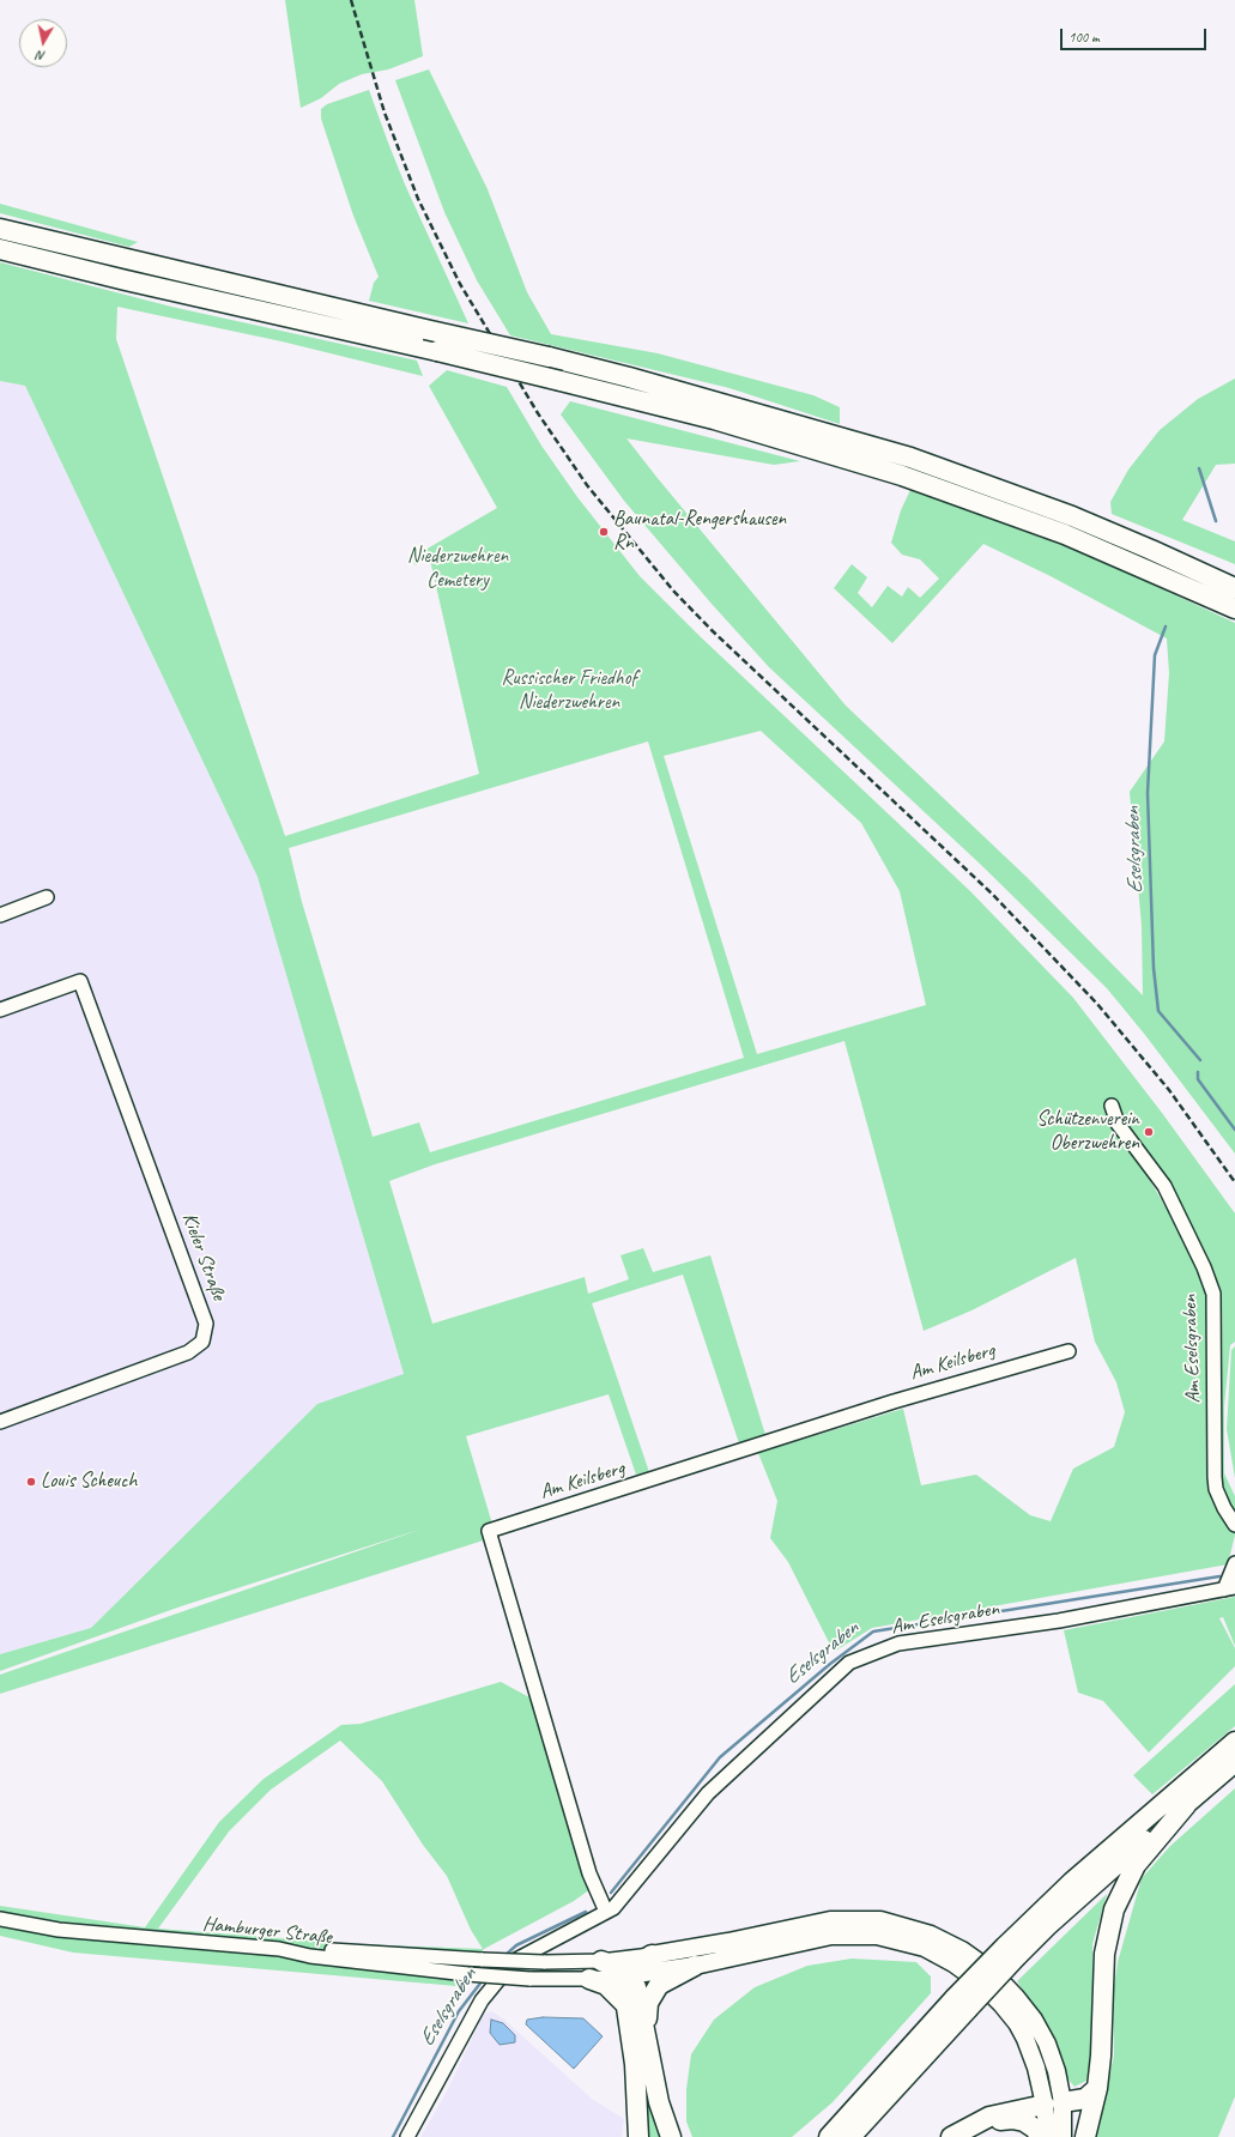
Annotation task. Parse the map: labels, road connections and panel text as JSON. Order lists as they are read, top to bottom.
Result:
{
  "streets": {
    "street": [
      "Kieler Straße",
      "Am Eselsgraben",
      "Am Keilsberg",
      "Hamburger Straße"
    ]
  },
  "crossings": [
    ["Am Eselsgraben", "Am Keilsberg"]
  ],
  "water": ["Eselsgraben"],
  "parks": ["Niederzwehren Cemetery", "Russischer Friedhof Niederzwehren"],
  "places": ["Baunatal-Rengershausen Rn", "Schützenverein Oberzwehren", "Louis Scheuch"],
  "scale_bar": "100 m",
  "north": "bottom"
}
